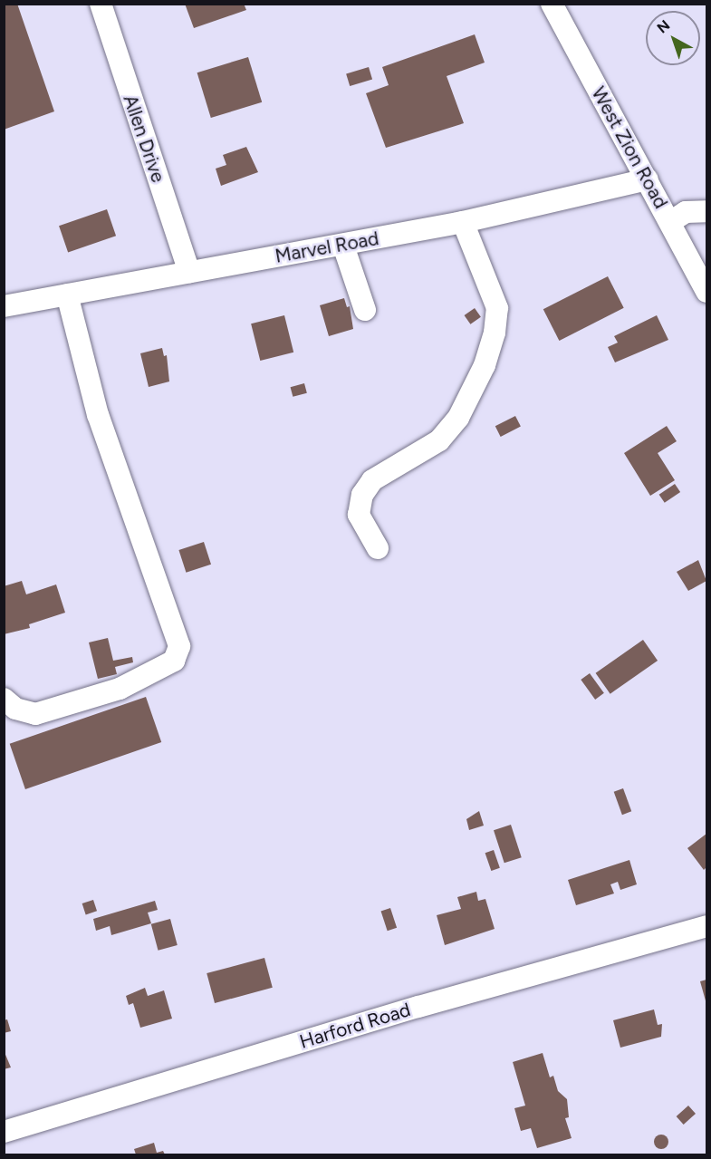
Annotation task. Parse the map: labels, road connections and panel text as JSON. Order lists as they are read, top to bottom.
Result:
{
  "streets": {
    "street": [
      "Allen Drive",
      "West Zion Road",
      "Marvel Road",
      "Harford Road"
    ]
  },
  "crossings": [
    ["Allen Drive", "Marvel Road"],
    ["West Zion Road", "Marvel Road"]
  ],
  "north": "top left"
}
